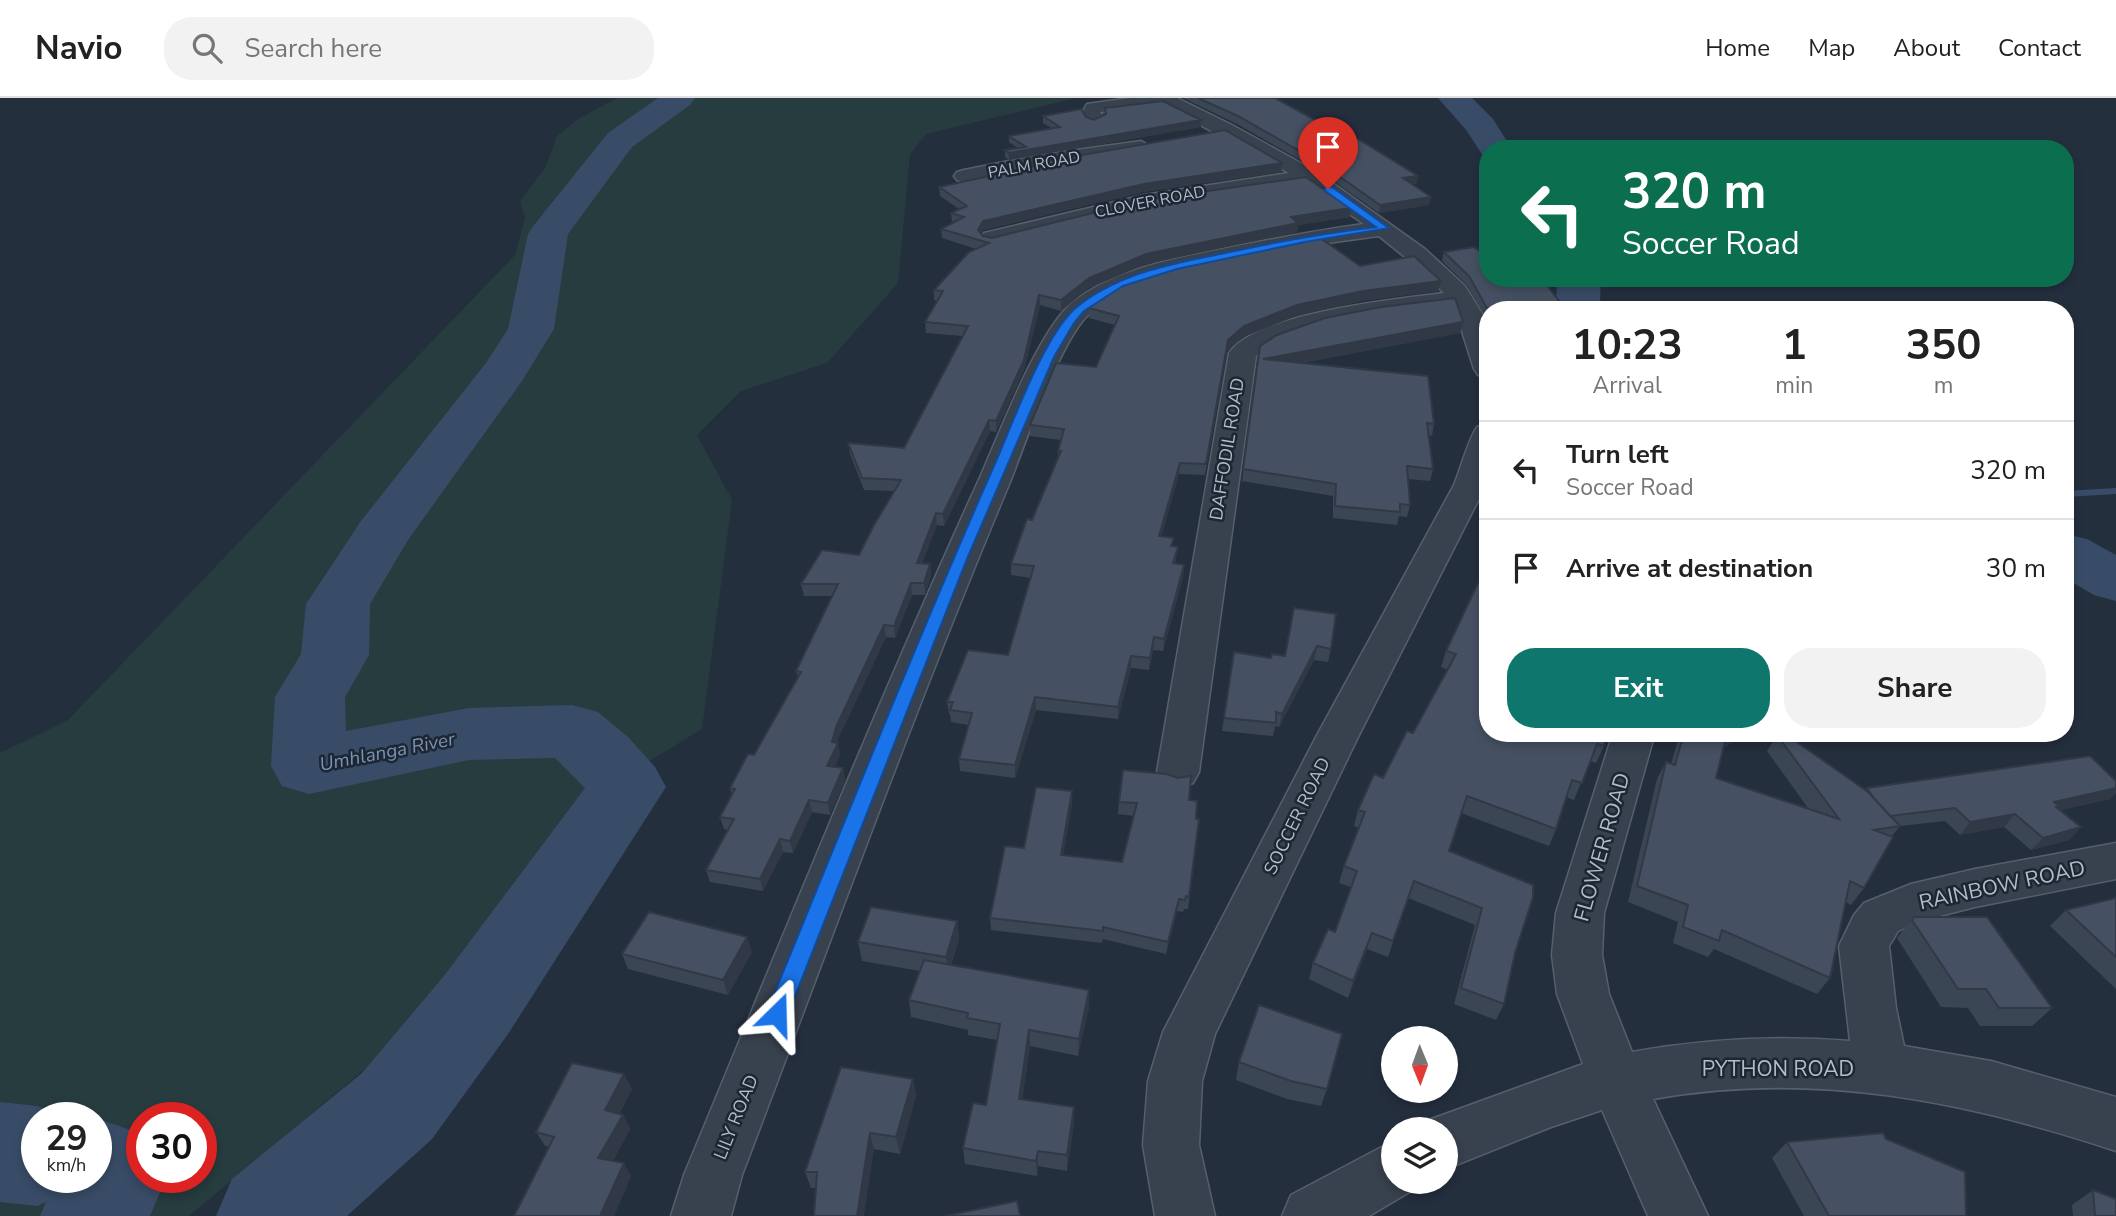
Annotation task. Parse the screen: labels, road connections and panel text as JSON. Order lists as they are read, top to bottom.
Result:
{
  "streets": {
    "street": [
      "PALM ROAD",
      "CLOVER ROAD",
      "DAFFODIL ROAD",
      "SOCCER ROAD",
      "FLOWER ROAD",
      "RAINBOW ROAD",
      "PYTHON ROAD",
      "LILY ROAD"
    ]
  },
  "crossings": [
    ["FLOWER ROAD", "PYTHON ROAD"],
    ["RAINBOW ROAD", "PYTHON ROAD"]
  ],
  "water": ["Umhlanga River"],
  "north": "bottom",
  "page": {
    "header": "Navio",
    "search": "Search here",
    "nav": [
      "Home",
      "Map",
      "About",
      "Contact"
    ],
    "turn": ["320 m", "Soccer Road"],
    "eta": [
      "10:23",
      "Arrival",
      "1",
      "min",
      "350",
      "m"
    ],
    "list": [
      {
        "name": "Turn left",
        "note": "Soccer Road",
        "value": "320 m"
      },
      {
        "name": "Arrive at destination",
        "value": "30 m"
      }
    ],
    "buttons": ["Exit", "Share"],
    "speed": "29 km/h",
    "limit": "30"
  }
}
